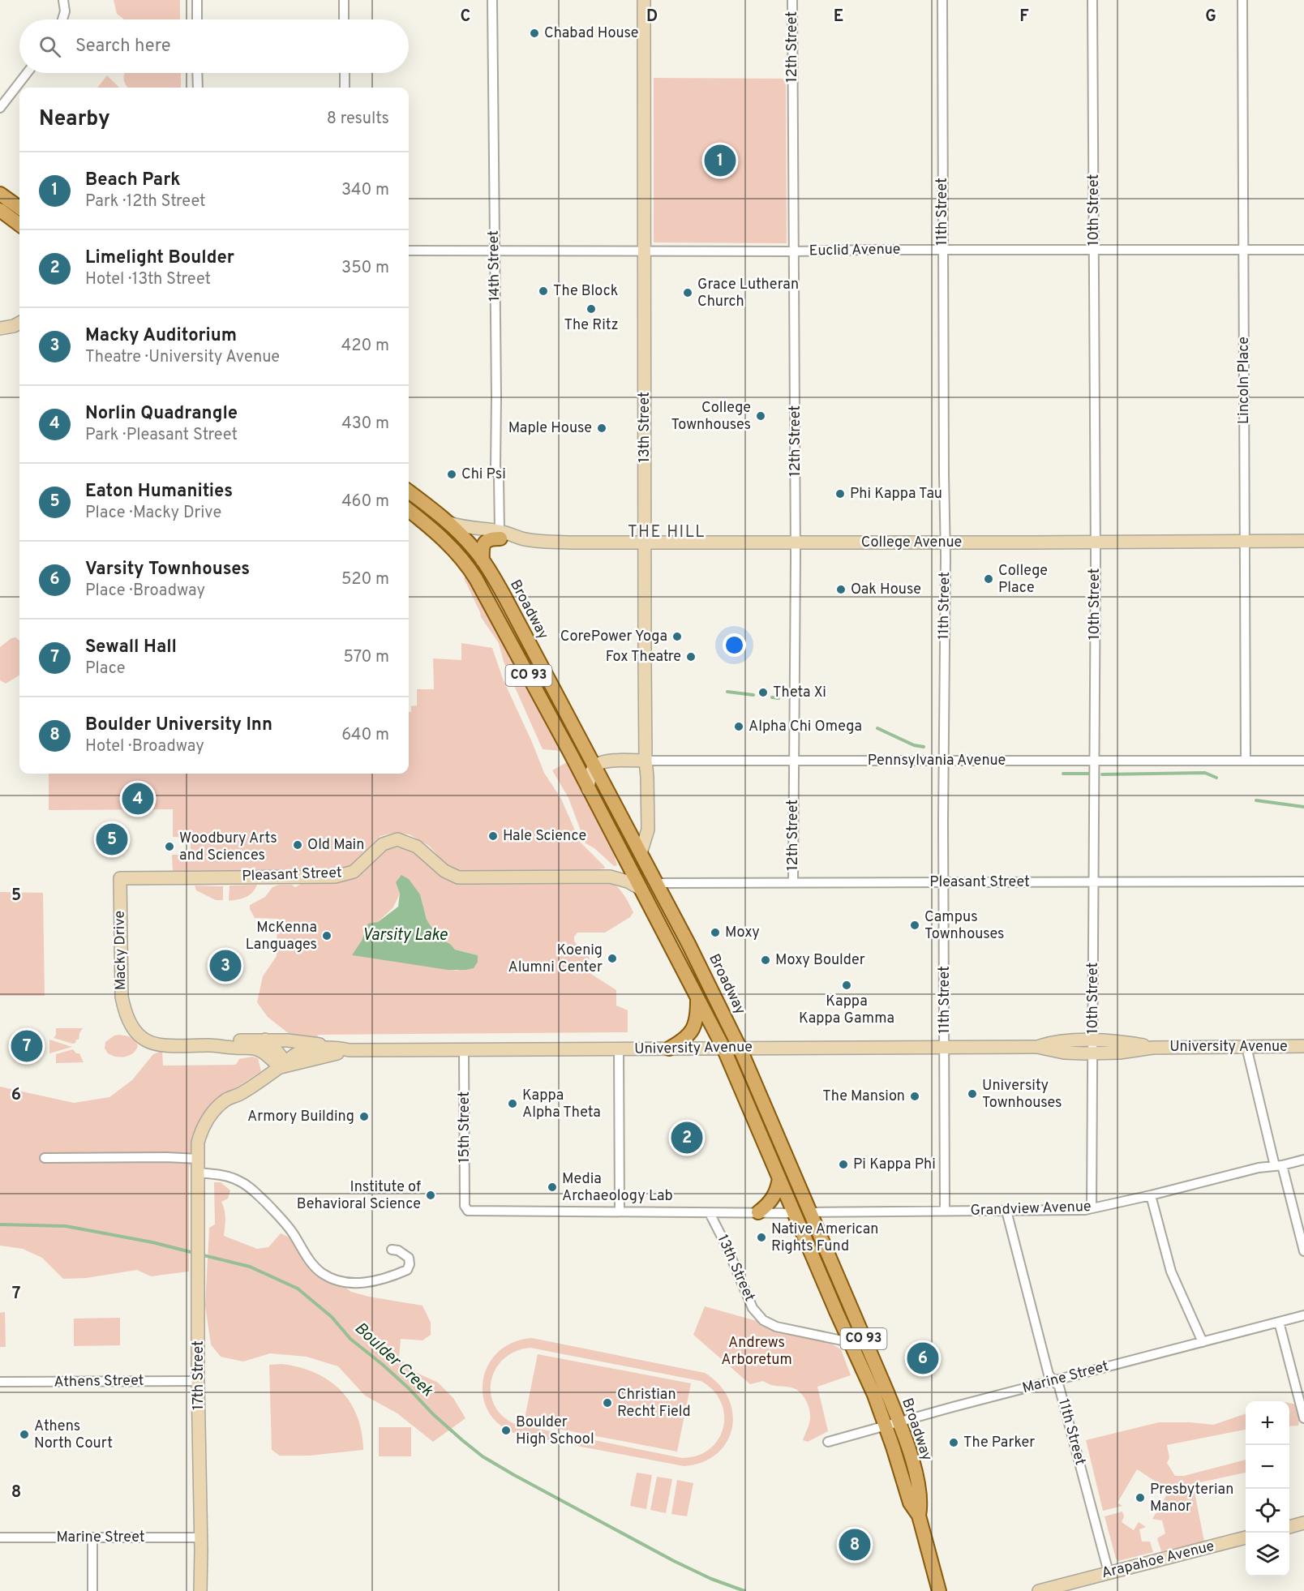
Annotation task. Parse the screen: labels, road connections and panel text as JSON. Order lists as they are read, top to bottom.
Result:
{
  "streets": {
    "main road": ["Broadway", "CO 93"],
    "street": [
      "12th Street",
      "10th Street",
      "11th Street",
      "Euclid Avenue",
      "14th Street",
      "Lincoln Place",
      "13th Street",
      "College Avenue",
      "Pennsylvania Avenue",
      "Pleasant Street",
      "Macky Drive",
      "University Avenue",
      "15th Street",
      "Grandview Avenue",
      "17th Street",
      "Marine Street",
      "Athens Street",
      "Arapahoe Avenue"
    ]
  },
  "crossings": [
    ["12th Street", "Euclid Avenue"],
    ["12th Street", "College Avenue"],
    ["12th Street", "Pennsylvania Avenue"],
    ["12th Street", "Pleasant Street"],
    ["10th Street", "Euclid Avenue"],
    ["10th Street", "College Avenue"],
    ["10th Street", "Pennsylvania Avenue"],
    ["10th Street", "Pleasant Street"],
    ["10th Street", "University Avenue"],
    ["10th Street", "Grandview Avenue"],
    ["11th Street", "Euclid Avenue"],
    ["11th Street", "College Avenue"],
    ["11th Street", "Pennsylvania Avenue"],
    ["11th Street", "Pleasant Street"],
    ["11th Street", "University Avenue"],
    ["11th Street", "Grandview Avenue"],
    ["11th Street", "Marine Street"],
    ["11th Street", "Arapahoe Avenue"],
    ["Euclid Avenue", "14th Street"],
    ["Euclid Avenue", "Lincoln Place"],
    ["Euclid Avenue", "13th Street"],
    ["14th Street", "College Avenue"],
    ["Lincoln Place", "College Avenue"],
    ["Lincoln Place", "Pennsylvania Avenue"],
    ["13th Street", "College Avenue"],
    ["13th Street", "Broadway"],
    ["13th Street", "Pennsylvania Avenue"],
    ["College Avenue", "Broadway"],
    ["Broadway", "Pennsylvania Avenue"],
    ["Broadway", "Pleasant Street"],
    ["Broadway", "University Avenue"],
    ["Broadway", "Grandview Avenue"],
    ["Broadway", "Marine Street"],
    ["Pleasant Street", "Macky Drive"],
    ["University Avenue", "15th Street"],
    ["University Avenue", "17th Street"],
    ["17th Street", "Marine Street"],
    ["17th Street", "Athens Street"]
  ],
  "districts": ["THE HILL"],
  "water": ["Varsity Lake", "Boulder Creek"],
  "parks": ["Andrews Arboretum"],
  "places": [
    "Chabad House",
    "The Block",
    "Grace Lutheran Church",
    "The Ritz",
    "College Townhouses",
    "Maple House",
    "Chi Psi",
    "Phi Kappa Tau",
    "College Place",
    "Oak House",
    "CorePower Yoga",
    "Fox Theatre",
    "Theta Xi",
    "Alpha Chi Omega",
    "Hale Science",
    "Old Main",
    "Woodbury Arts and Sciences",
    "Campus Townhouses",
    "Moxy",
    "McKenna Languages",
    "Koenig Alumni Center",
    "Moxy Boulder",
    "Kappa Kappa Gamma",
    "University Townhouses",
    "The Mansion",
    "Kappa Alpha Theta",
    "Armory Building",
    "Pi Kappa Phi",
    "Media Archaeology Lab",
    "Institute of Behavioral Science",
    "Native American Rights Fund",
    "Christian Recht Field",
    "Boulder High School",
    "Athens North Court",
    "The Parker",
    "Presbyterian Manor"
  ],
  "page": {
    "search": "Search here",
    "heading": ["Nearby", "8 results"],
    "pins": [
      "1",
      "4",
      "5",
      "3",
      "7",
      "2",
      "6",
      "8"
    ],
    "list": [
      {
        "mark": "1",
        "name": "Beach Park",
        "note": "Park · 12th Street",
        "value": "340 m"
      },
      {
        "mark": "2",
        "name": "Limelight Boulder",
        "note": "Hotel · 13th Street",
        "value": "350 m"
      },
      {
        "mark": "3",
        "name": "Macky Auditorium",
        "note": "Theatre · University Avenue",
        "value": "420 m"
      },
      {
        "mark": "4",
        "name": "Norlin Quadrangle",
        "note": "Park · Pleasant Street",
        "value": "430 m"
      },
      {
        "mark": "5",
        "name": "Eaton Humanities",
        "note": "Place · Macky Drive",
        "value": "460 m"
      },
      {
        "mark": "6",
        "name": "Varsity Townhouses",
        "note": "Place · Broadway",
        "value": "520 m"
      },
      {
        "mark": "7",
        "name": "Sewall Hall",
        "note": "Place",
        "value": "570 m"
      },
      {
        "mark": "8",
        "name": "Boulder University Inn",
        "note": "Hotel · Broadway",
        "value": "640 m"
      }
    ],
    "map_buttons": ["+", "−"]
  },
  "grid": {
    "columns": [
      "C",
      "D",
      "E",
      "F",
      "G"
    ],
    "rows": [
      "5",
      "6",
      "7",
      "8"
    ]
  }
}
